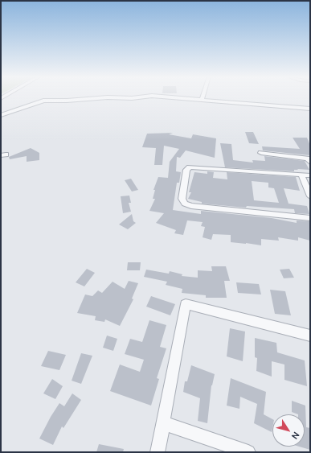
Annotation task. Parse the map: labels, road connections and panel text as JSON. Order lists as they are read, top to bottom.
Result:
{
  "north": "bottom right"
}
